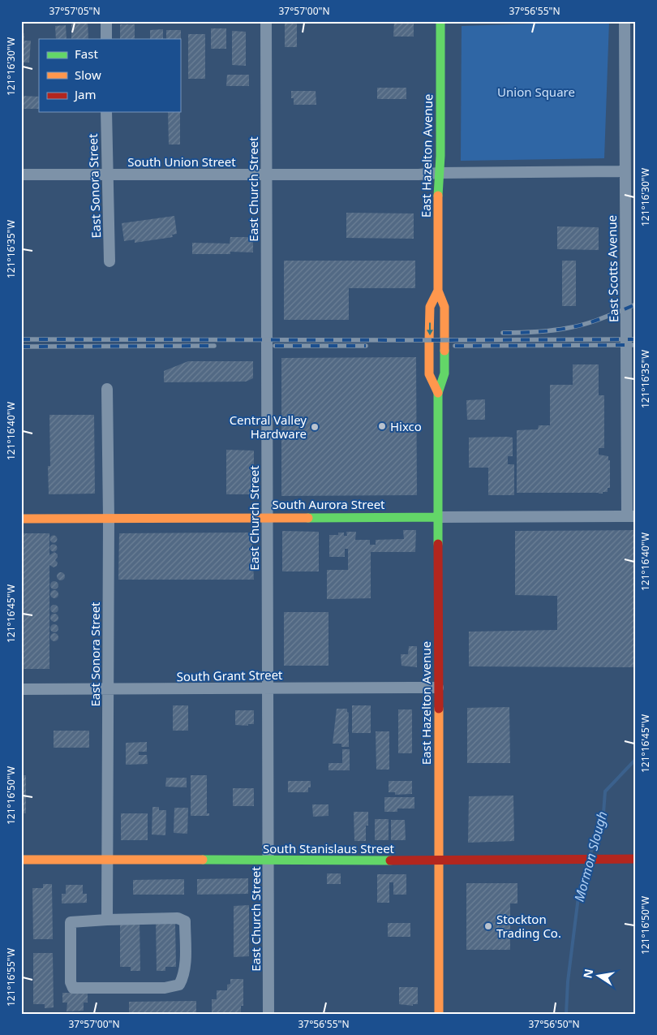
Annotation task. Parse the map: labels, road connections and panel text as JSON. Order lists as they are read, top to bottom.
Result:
{
  "streets": {
    "main road": ["East Hazelton Avenue", "South Aurora Street", "South Stanislaus Street"],
    "street": [
      "South Union Street",
      "East Sonora Street",
      "East Church Street",
      "East Scotts Avenue",
      "South Grant Street"
    ]
  },
  "crossings": [
    ["East Hazelton Avenue", "South Union Street"],
    ["East Hazelton Avenue", "South Aurora Street"],
    ["East Hazelton Avenue", "South Grant Street"],
    ["East Hazelton Avenue", "South Stanislaus Street"],
    ["South Union Street", "East Sonora Street"],
    ["South Union Street", "East Church Street"],
    ["South Union Street", "East Scotts Avenue"],
    ["East Sonora Street", "South Aurora Street"],
    ["East Sonora Street", "South Grant Street"],
    ["East Sonora Street", "South Stanislaus Street"],
    ["East Church Street", "South Aurora Street"],
    ["East Church Street", "South Grant Street"],
    ["East Church Street", "South Stanislaus Street"],
    ["East Scotts Avenue", "South Aurora Street"]
  ],
  "water": ["Mormon Slough"],
  "parks": ["Union Square"],
  "places": ["Hixco", "Central Valley Hardware", "Stockton Trading Co."],
  "legend": ["Fast", "Slow", "Jam"],
  "north": "left",
  "coordinates": [
    "37°57'05\"N",
    "37°57'00\"N",
    "37°56'55\"N",
    "121°16'30\"W",
    "121°16'35\"W",
    "121°16'40\"W",
    "121°16'45\"W",
    "121°16'50\"W",
    "121°16'55\"W",
    "37°56'50\"N"
  ]
}
